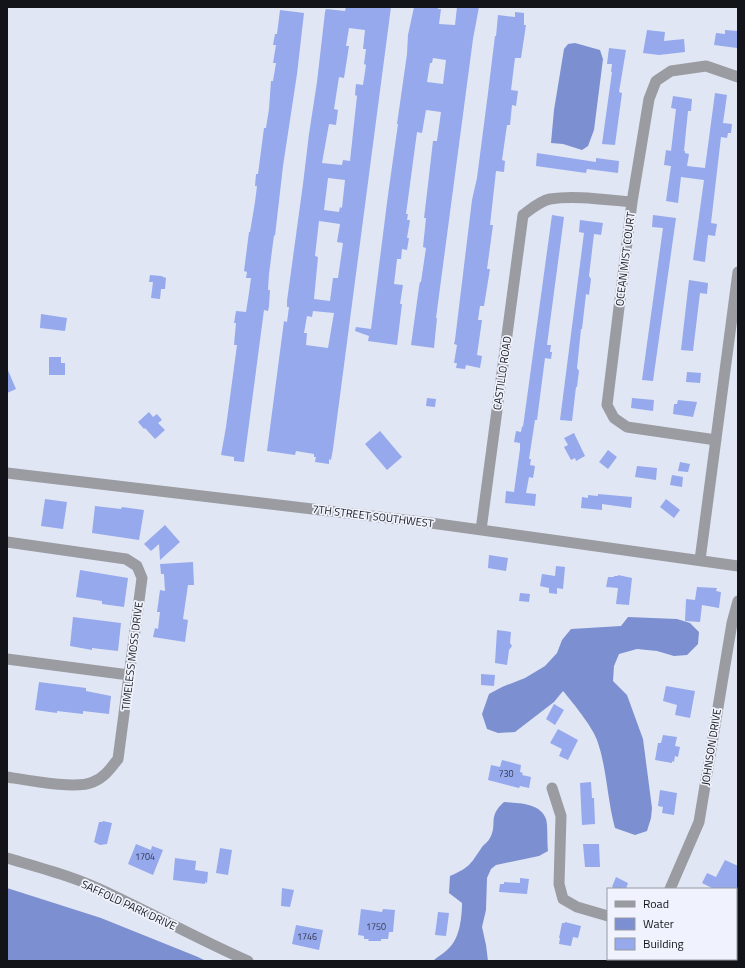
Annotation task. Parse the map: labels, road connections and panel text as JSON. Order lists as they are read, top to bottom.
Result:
{
  "streets": {
    "street": [
      "OCEAN MIST COURT",
      "CASTILLO ROAD",
      "7TH STREET SOUTHWEST",
      "TIMELESS MOSS DRIVE",
      "JOHNSON DRIVE",
      "SAFFOLD PARK DRIVE"
    ]
  },
  "crossings": [
    ["OCEAN MIST COURT", "CASTILLO ROAD"],
    ["CASTILLO ROAD", "7TH STREET SOUTHWEST"]
  ],
  "house_numbers": [
    "730",
    "1704",
    "1750",
    "1746"
  ],
  "legend": ["Road", "Water", "Building"]
}
